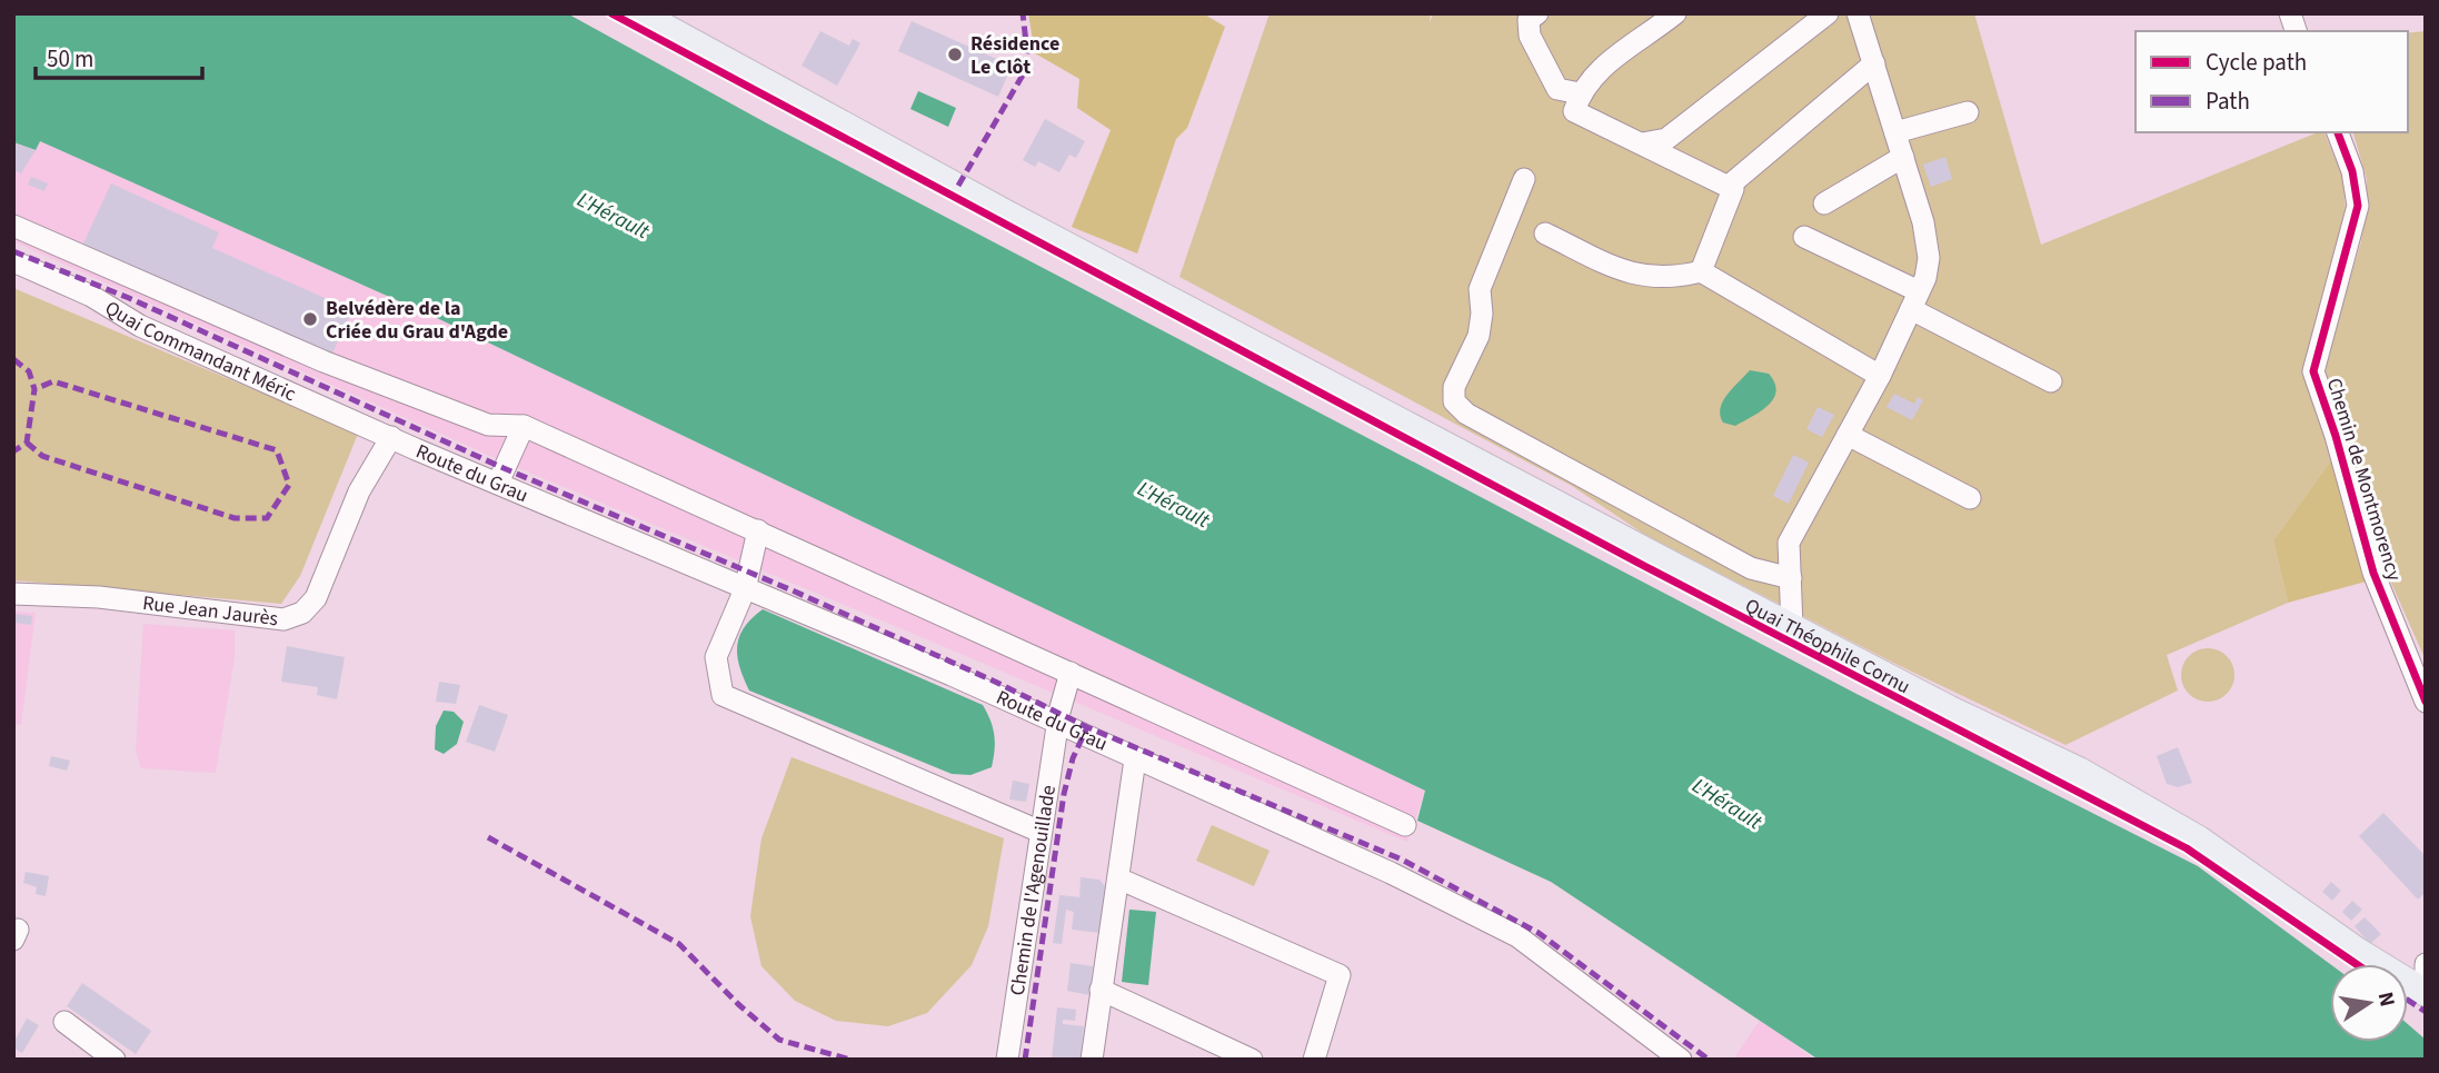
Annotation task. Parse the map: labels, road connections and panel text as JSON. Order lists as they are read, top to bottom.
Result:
{
  "streets": {
    "main road": ["Quai Théophile Cornu"],
    "street": [
      "Quai Commandant Méric",
      "Route du Grau",
      "Chemin de Montmorency",
      "Rue Jean Jaurès",
      "Chemin de l'Agenouillade"
    ]
  },
  "crossings": [
    ["Quai Commandant Méric", "Route du Grau"],
    ["Quai Commandant Méric", "Rue Jean Jaurès"],
    ["Route du Grau", "Rue Jean Jaurès"],
    ["Route du Grau", "Chemin de l'Agenouillade"]
  ],
  "water": ["L'Hérault"],
  "places": ["Résidence Le Clôt", "Belvédère de la Criée du Grau d'Agde"],
  "legend": ["Cycle path", "Path"],
  "scale_bar": "50 m",
  "north": "right"
}
